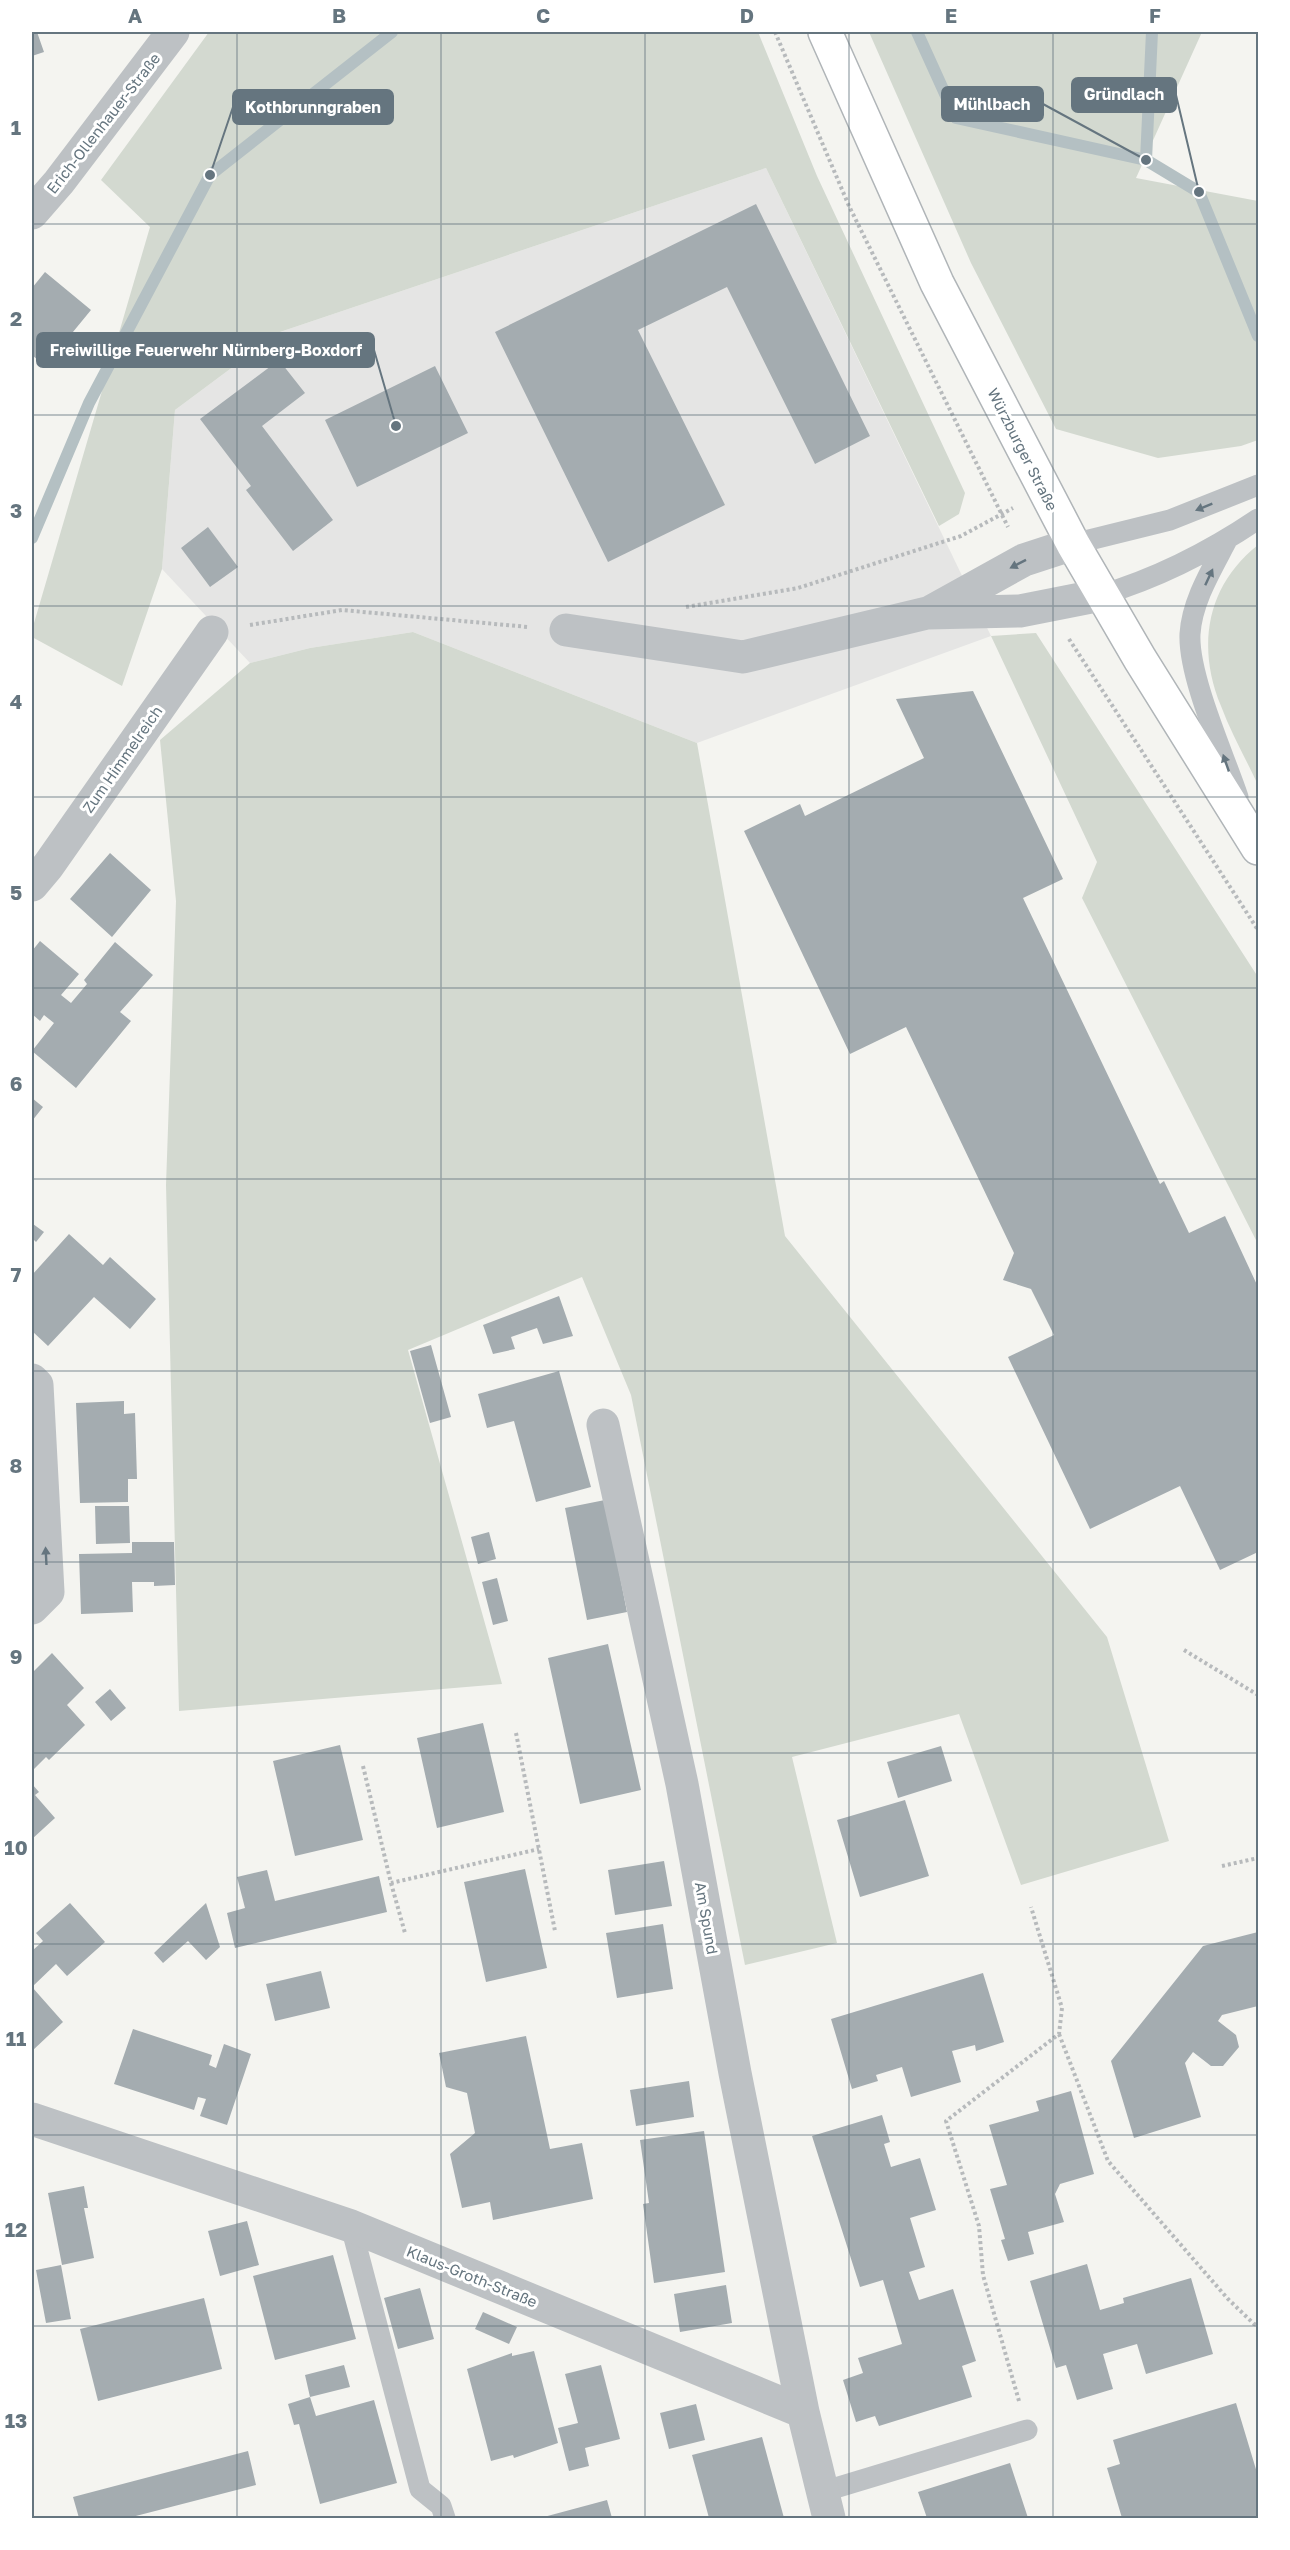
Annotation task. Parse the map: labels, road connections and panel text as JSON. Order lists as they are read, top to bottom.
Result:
{
  "streets": {
    "main road": ["Würzburger Straße"],
    "street": [
      "Erich-Ollenhauer-Straße",
      "Zum Himmelreich",
      "Am Spund",
      "Klaus-Groth-Straße"
    ]
  },
  "crossings": [
    ["Am Spund", "Klaus-Groth-Straße"]
  ],
  "places": [
    "Mühlbach",
    "Kothbrunngraben",
    "Gründlach",
    "Freiwillige Feuerwehr Nürnberg-Boxdorf"
  ],
  "grid": {
    "columns": [
      "A",
      "B",
      "C",
      "D",
      "E",
      "F"
    ],
    "rows": [
      "1",
      "2",
      "3",
      "4",
      "5",
      "6",
      "7",
      "8",
      "9",
      "10",
      "11",
      "12",
      "13"
    ]
  }
}
